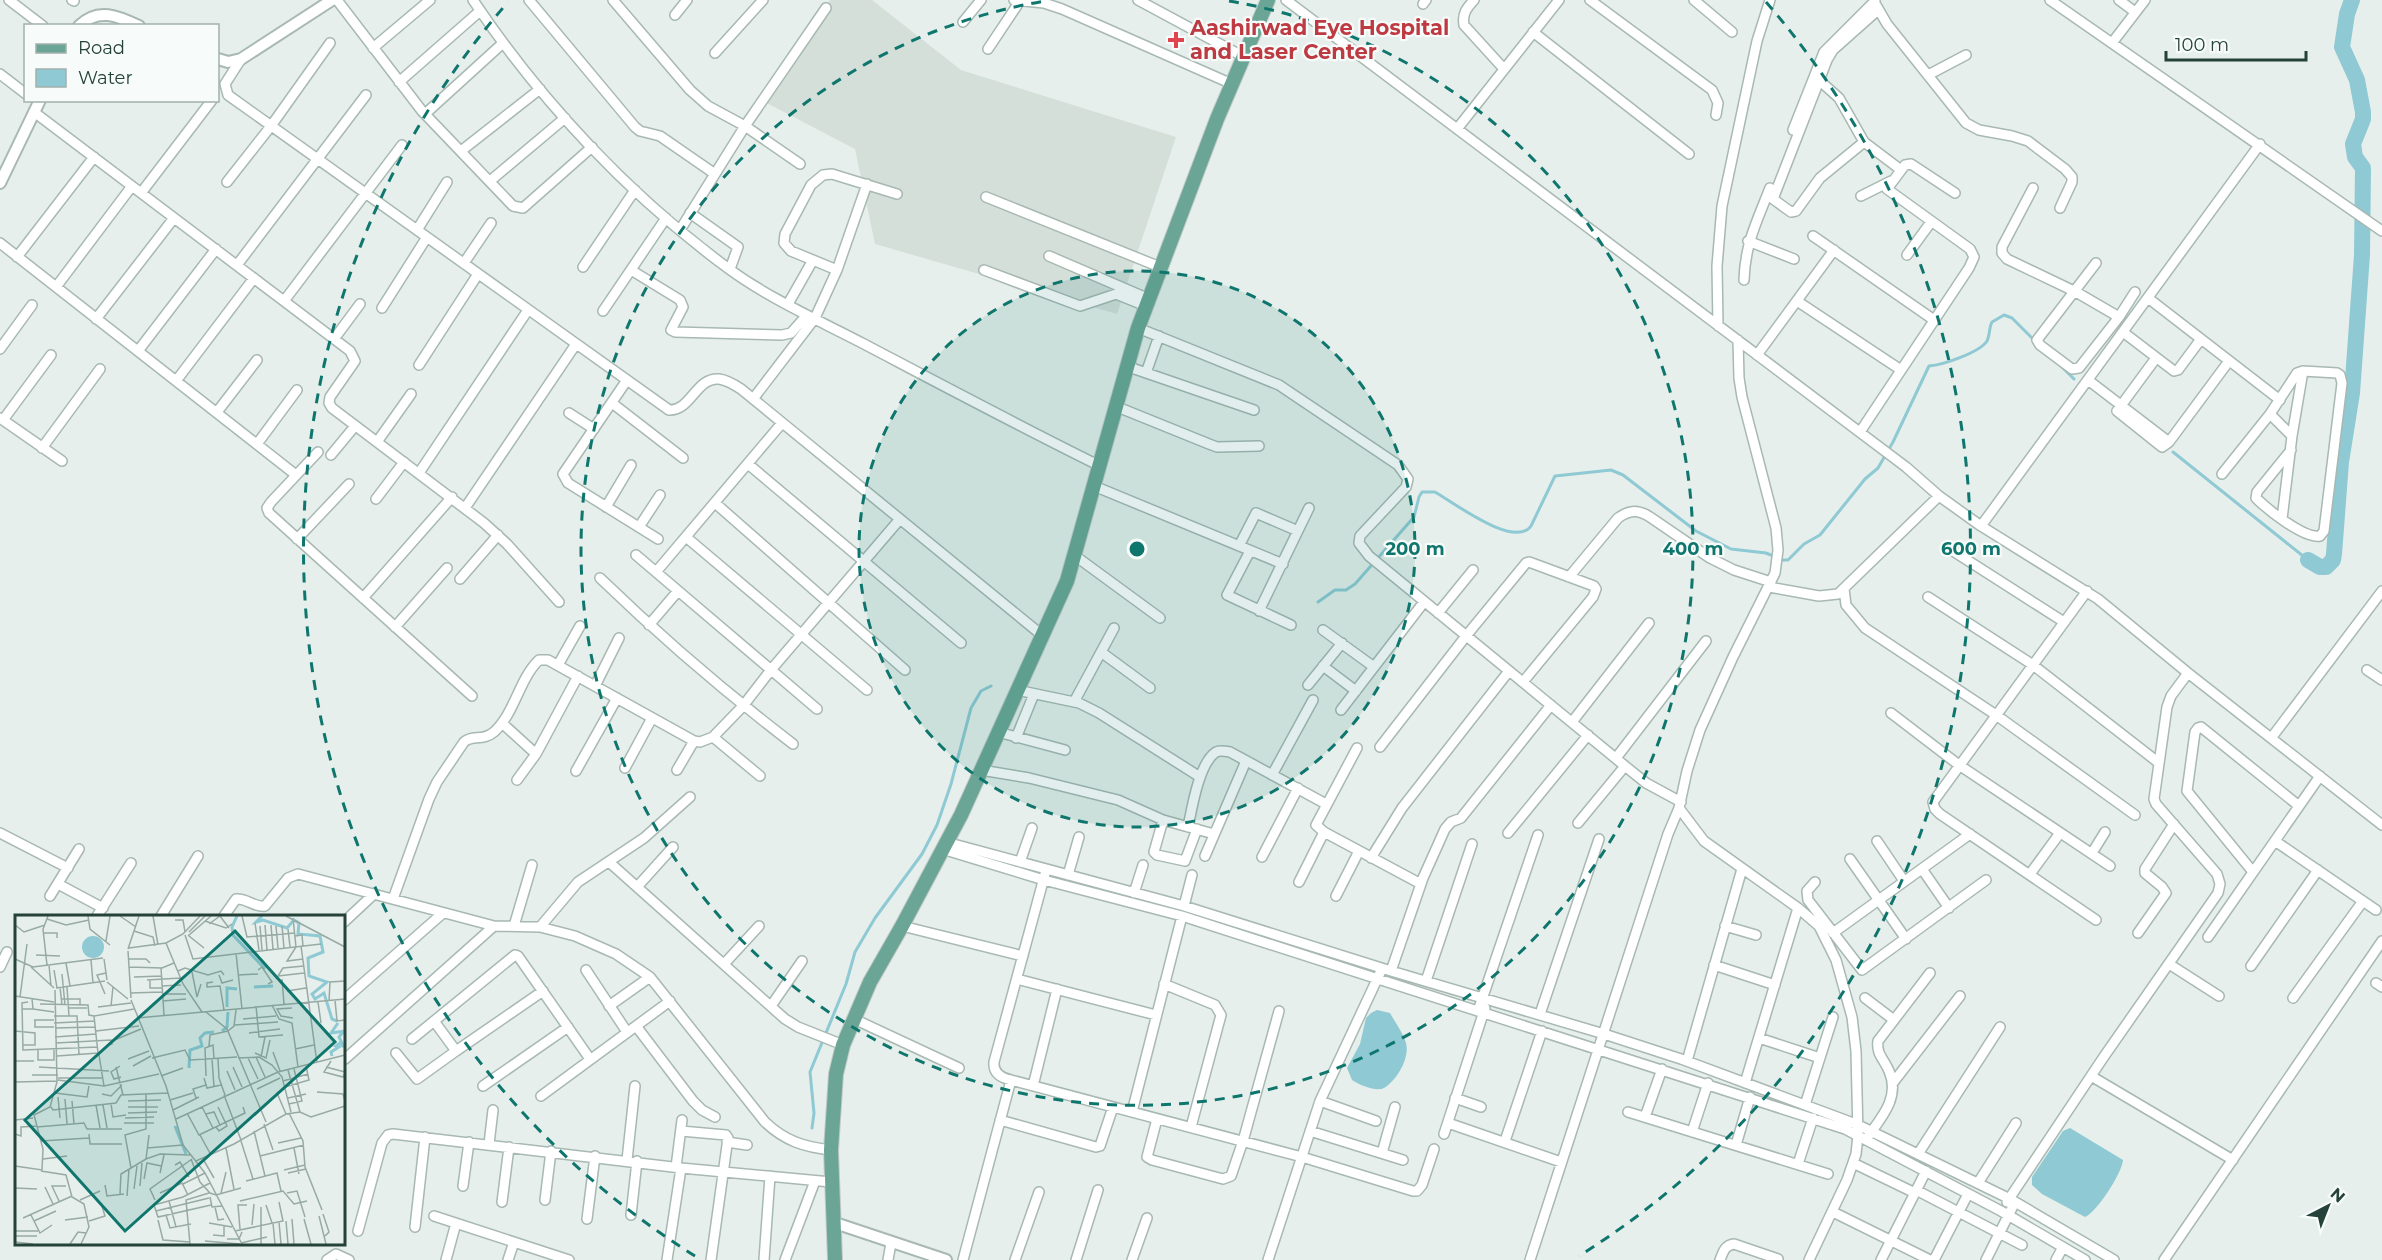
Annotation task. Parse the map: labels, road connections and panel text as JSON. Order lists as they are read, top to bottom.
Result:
{
  "places": {
    "health": ["Aashirwad Eye Hospital and Laser Center"]
  },
  "legend": ["Road", "Water"],
  "scale_bar": "100 m",
  "north": "top right",
  "rings": ["200 m", "400 m", "600 m"]
}
